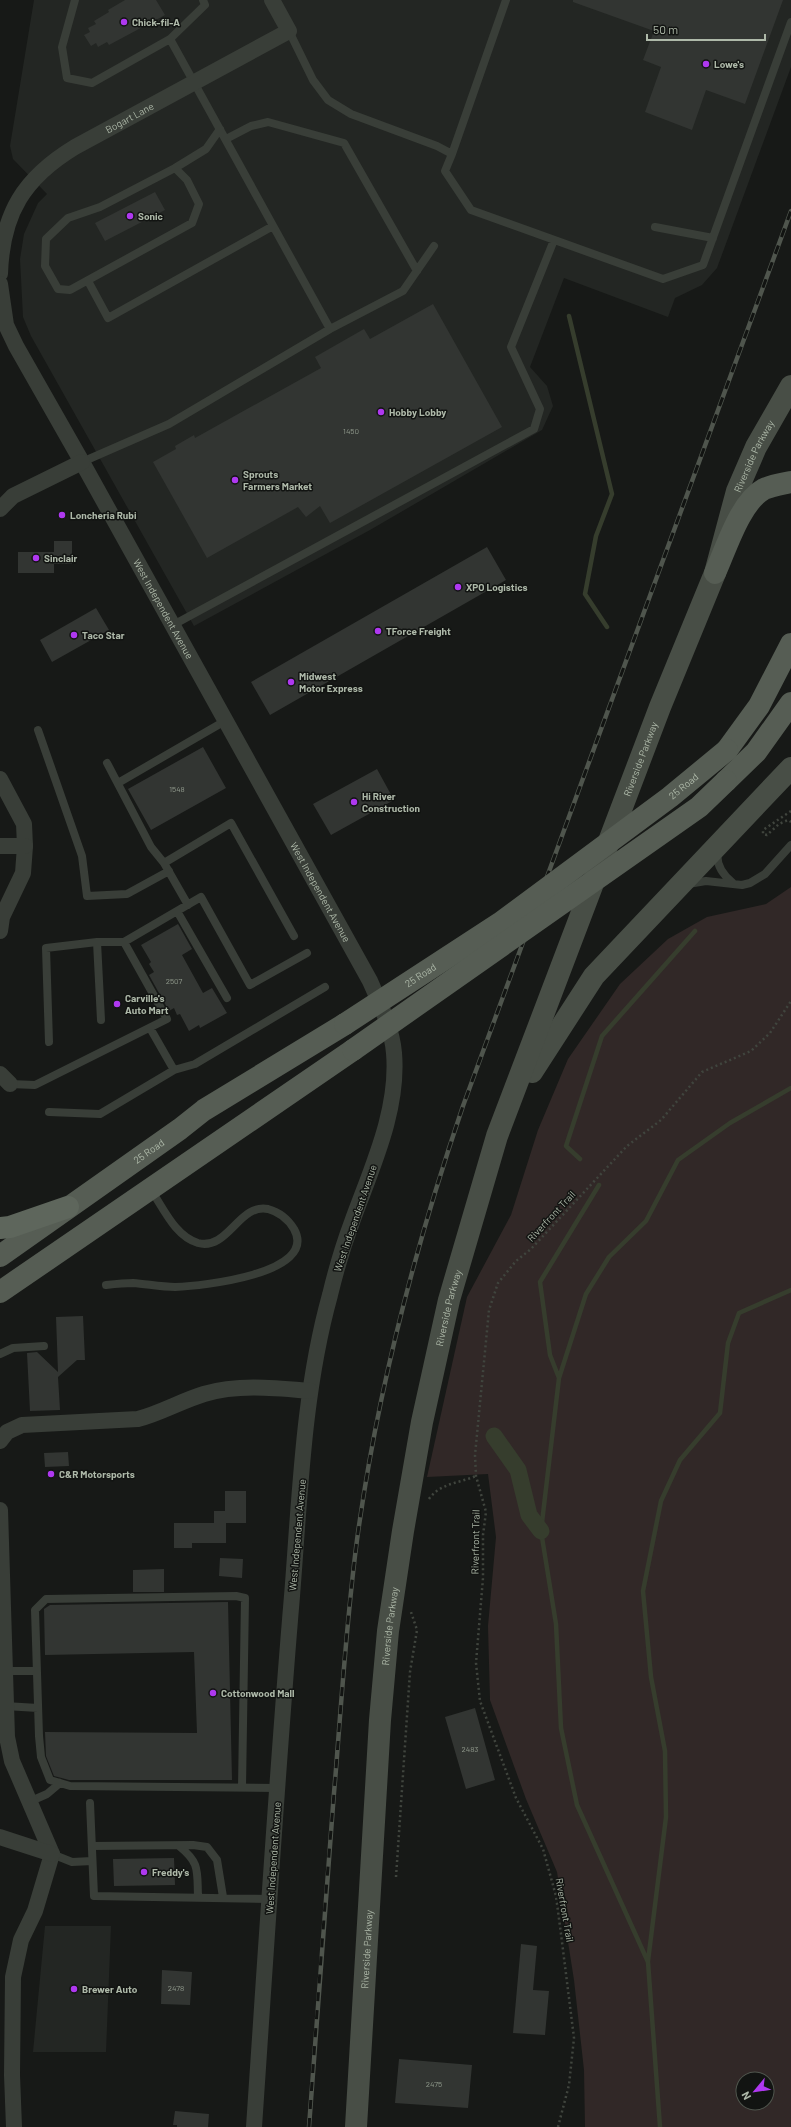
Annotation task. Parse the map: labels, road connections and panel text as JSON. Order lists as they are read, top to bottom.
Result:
{
  "streets": {
    "main road": ["Riverside Parkway", "25 Road"],
    "street": ["Bogart Lane", "West Independent Avenue"],
    "path": ["Riverfront Trail"]
  },
  "places": [
    "Chick-fil-A",
    "Lowe's",
    "Sonic",
    "Hobby Lobby",
    "Sprouts Farmers Market",
    "Loncheria Rubi",
    "Sinclair",
    "XPO Logistics",
    "TForce Freight",
    "Taco Star",
    "Midwest Motor Express",
    "Hi River Construction",
    "Carville's Auto Mart",
    "C&R Motorsports",
    "Cottonwood Mall",
    "Freddy's",
    "Brewer Auto"
  ],
  "house_numbers": [
    "1450",
    "1548",
    "2507",
    "2483",
    "2478",
    "2475"
  ],
  "scale_bar": "50 m",
  "north": "bottom left"
}
